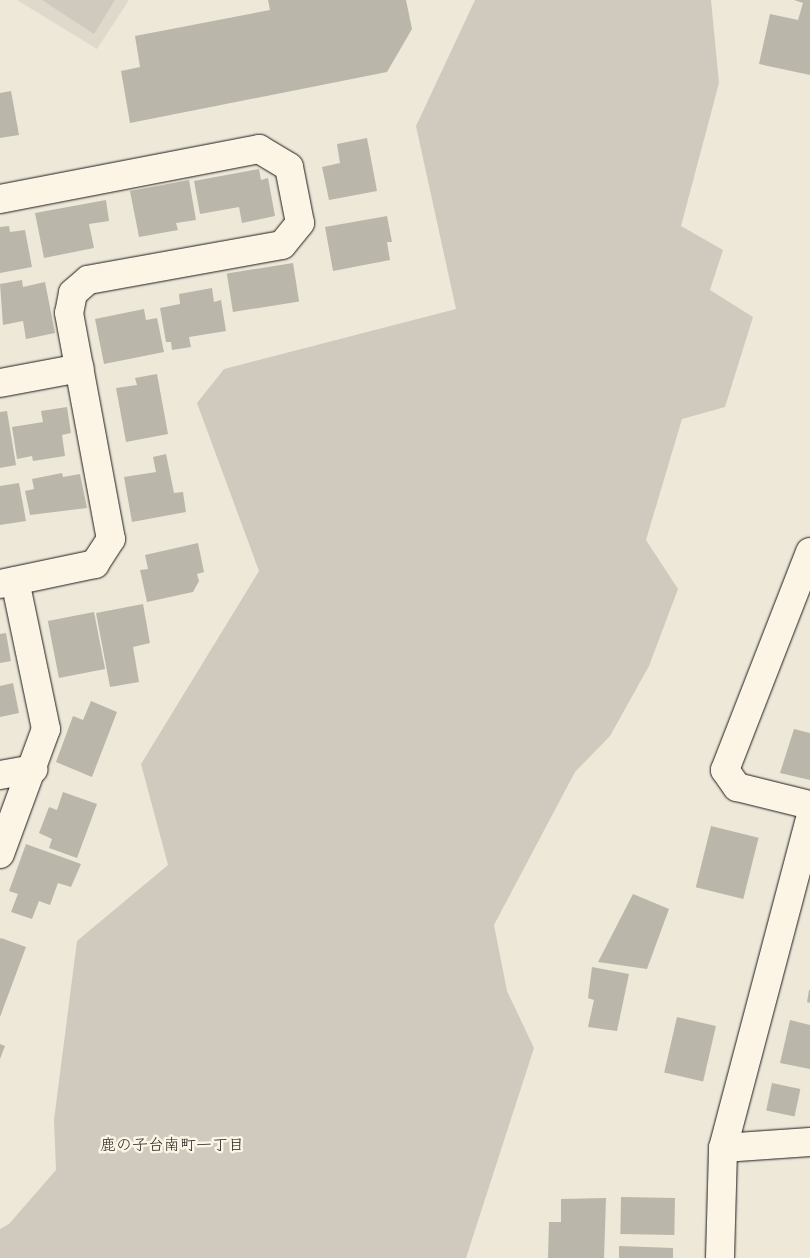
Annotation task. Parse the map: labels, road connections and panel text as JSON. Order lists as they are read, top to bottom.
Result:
{
  "districts": ["鹿の子台南町一丁目"]
}
